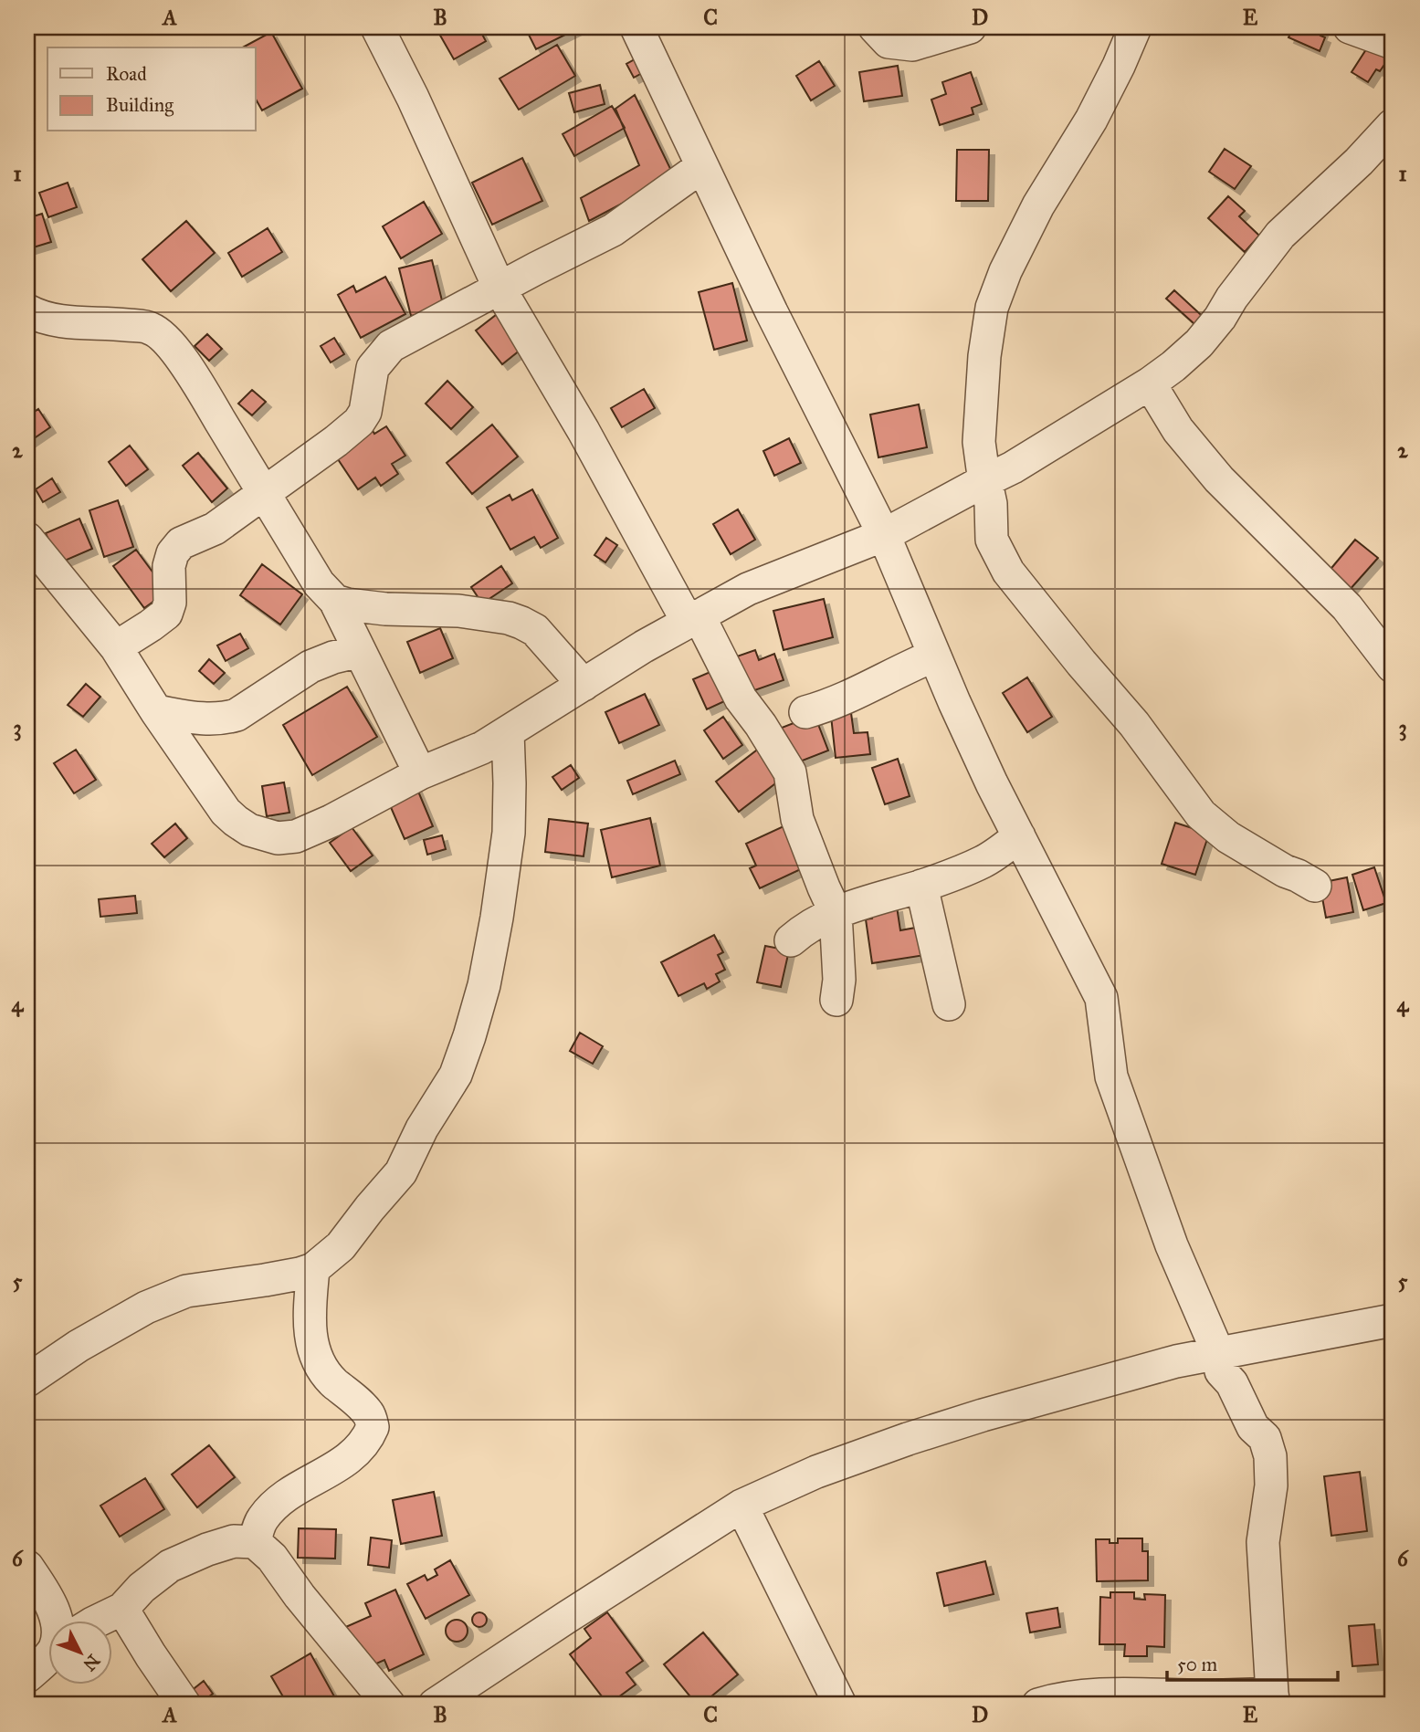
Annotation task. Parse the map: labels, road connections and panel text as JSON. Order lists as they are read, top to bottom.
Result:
{
  "legend": ["Road", "Building"],
  "scale_bar": "50 m",
  "north": "bottom right",
  "grid": {
    "columns": [
      "A",
      "B",
      "C",
      "D",
      "E"
    ],
    "rows": [
      "1",
      "2",
      "3",
      "4",
      "5",
      "6"
    ]
  }
}
